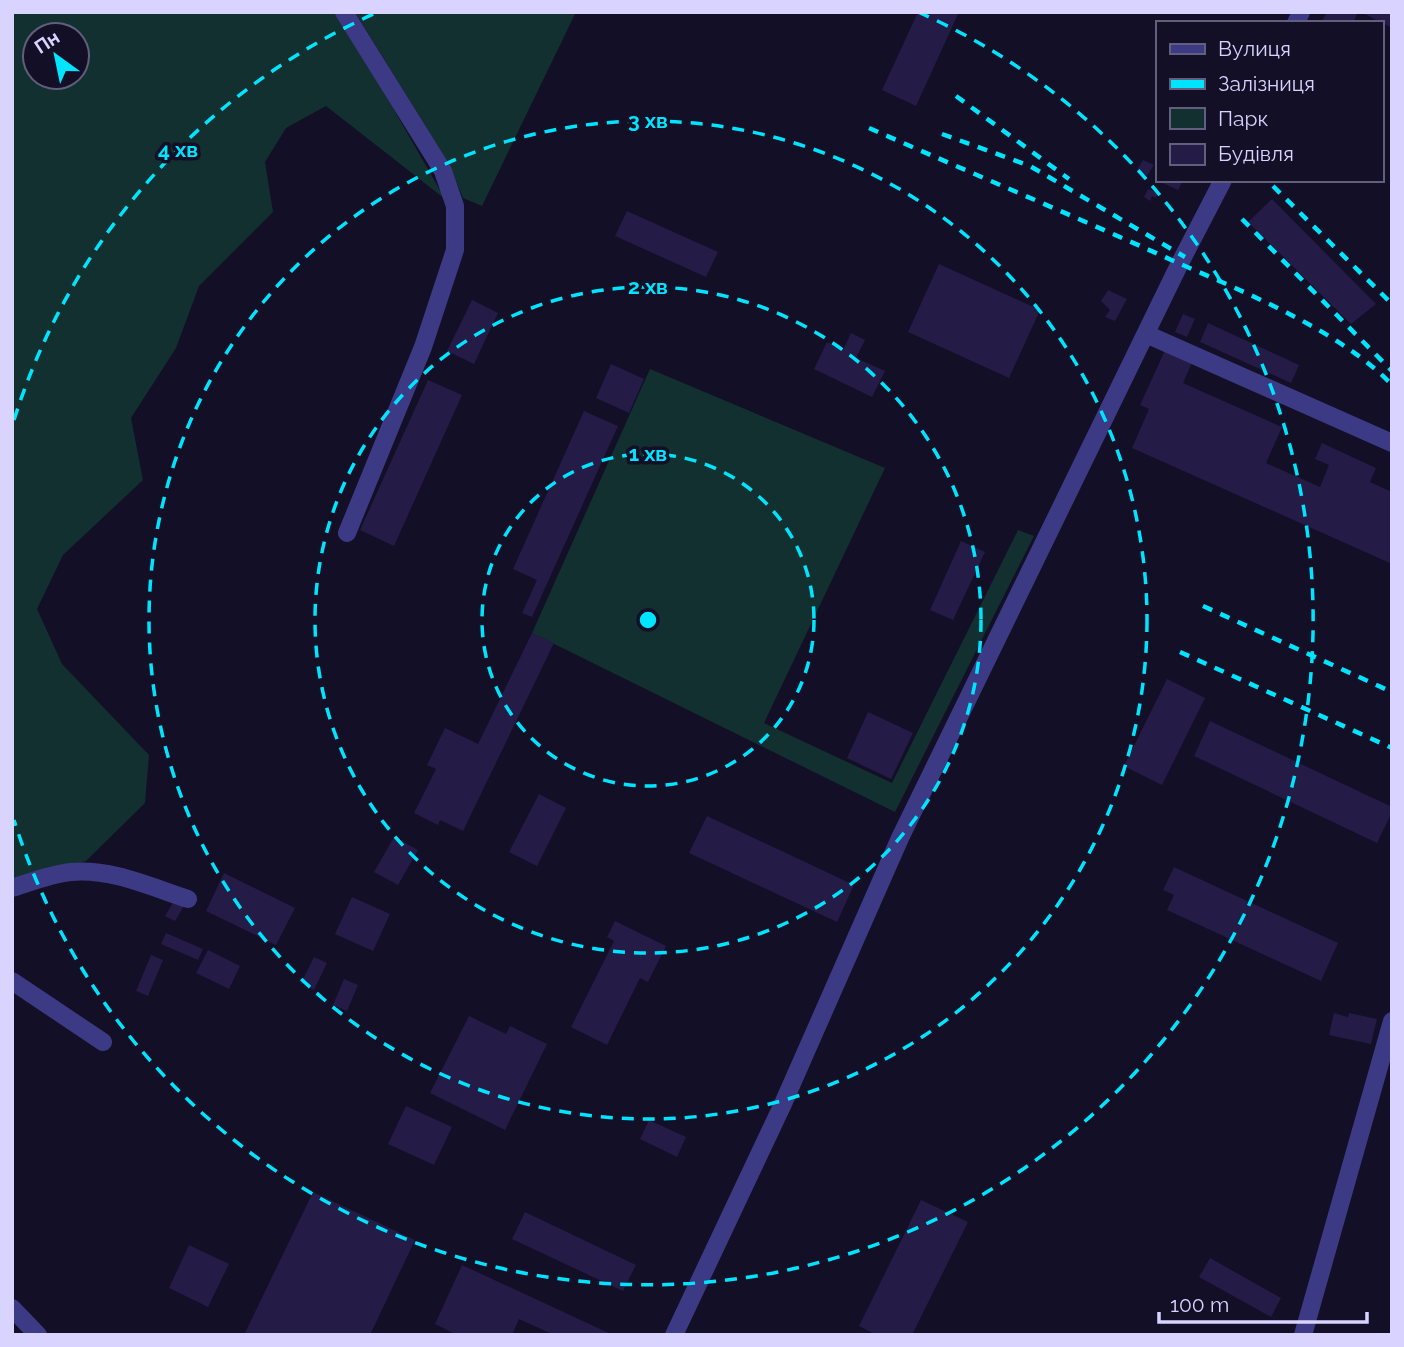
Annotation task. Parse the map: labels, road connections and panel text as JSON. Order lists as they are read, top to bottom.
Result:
{
  "legend": [
    "Вулиця",
    "Залізниця",
    "Парк",
    "Будівля"
  ],
  "scale_bar": "100 m",
  "north": "top left",
  "rings": [
    "3 хв",
    "4 хв",
    "2 хв",
    "1 хв"
  ]
}
